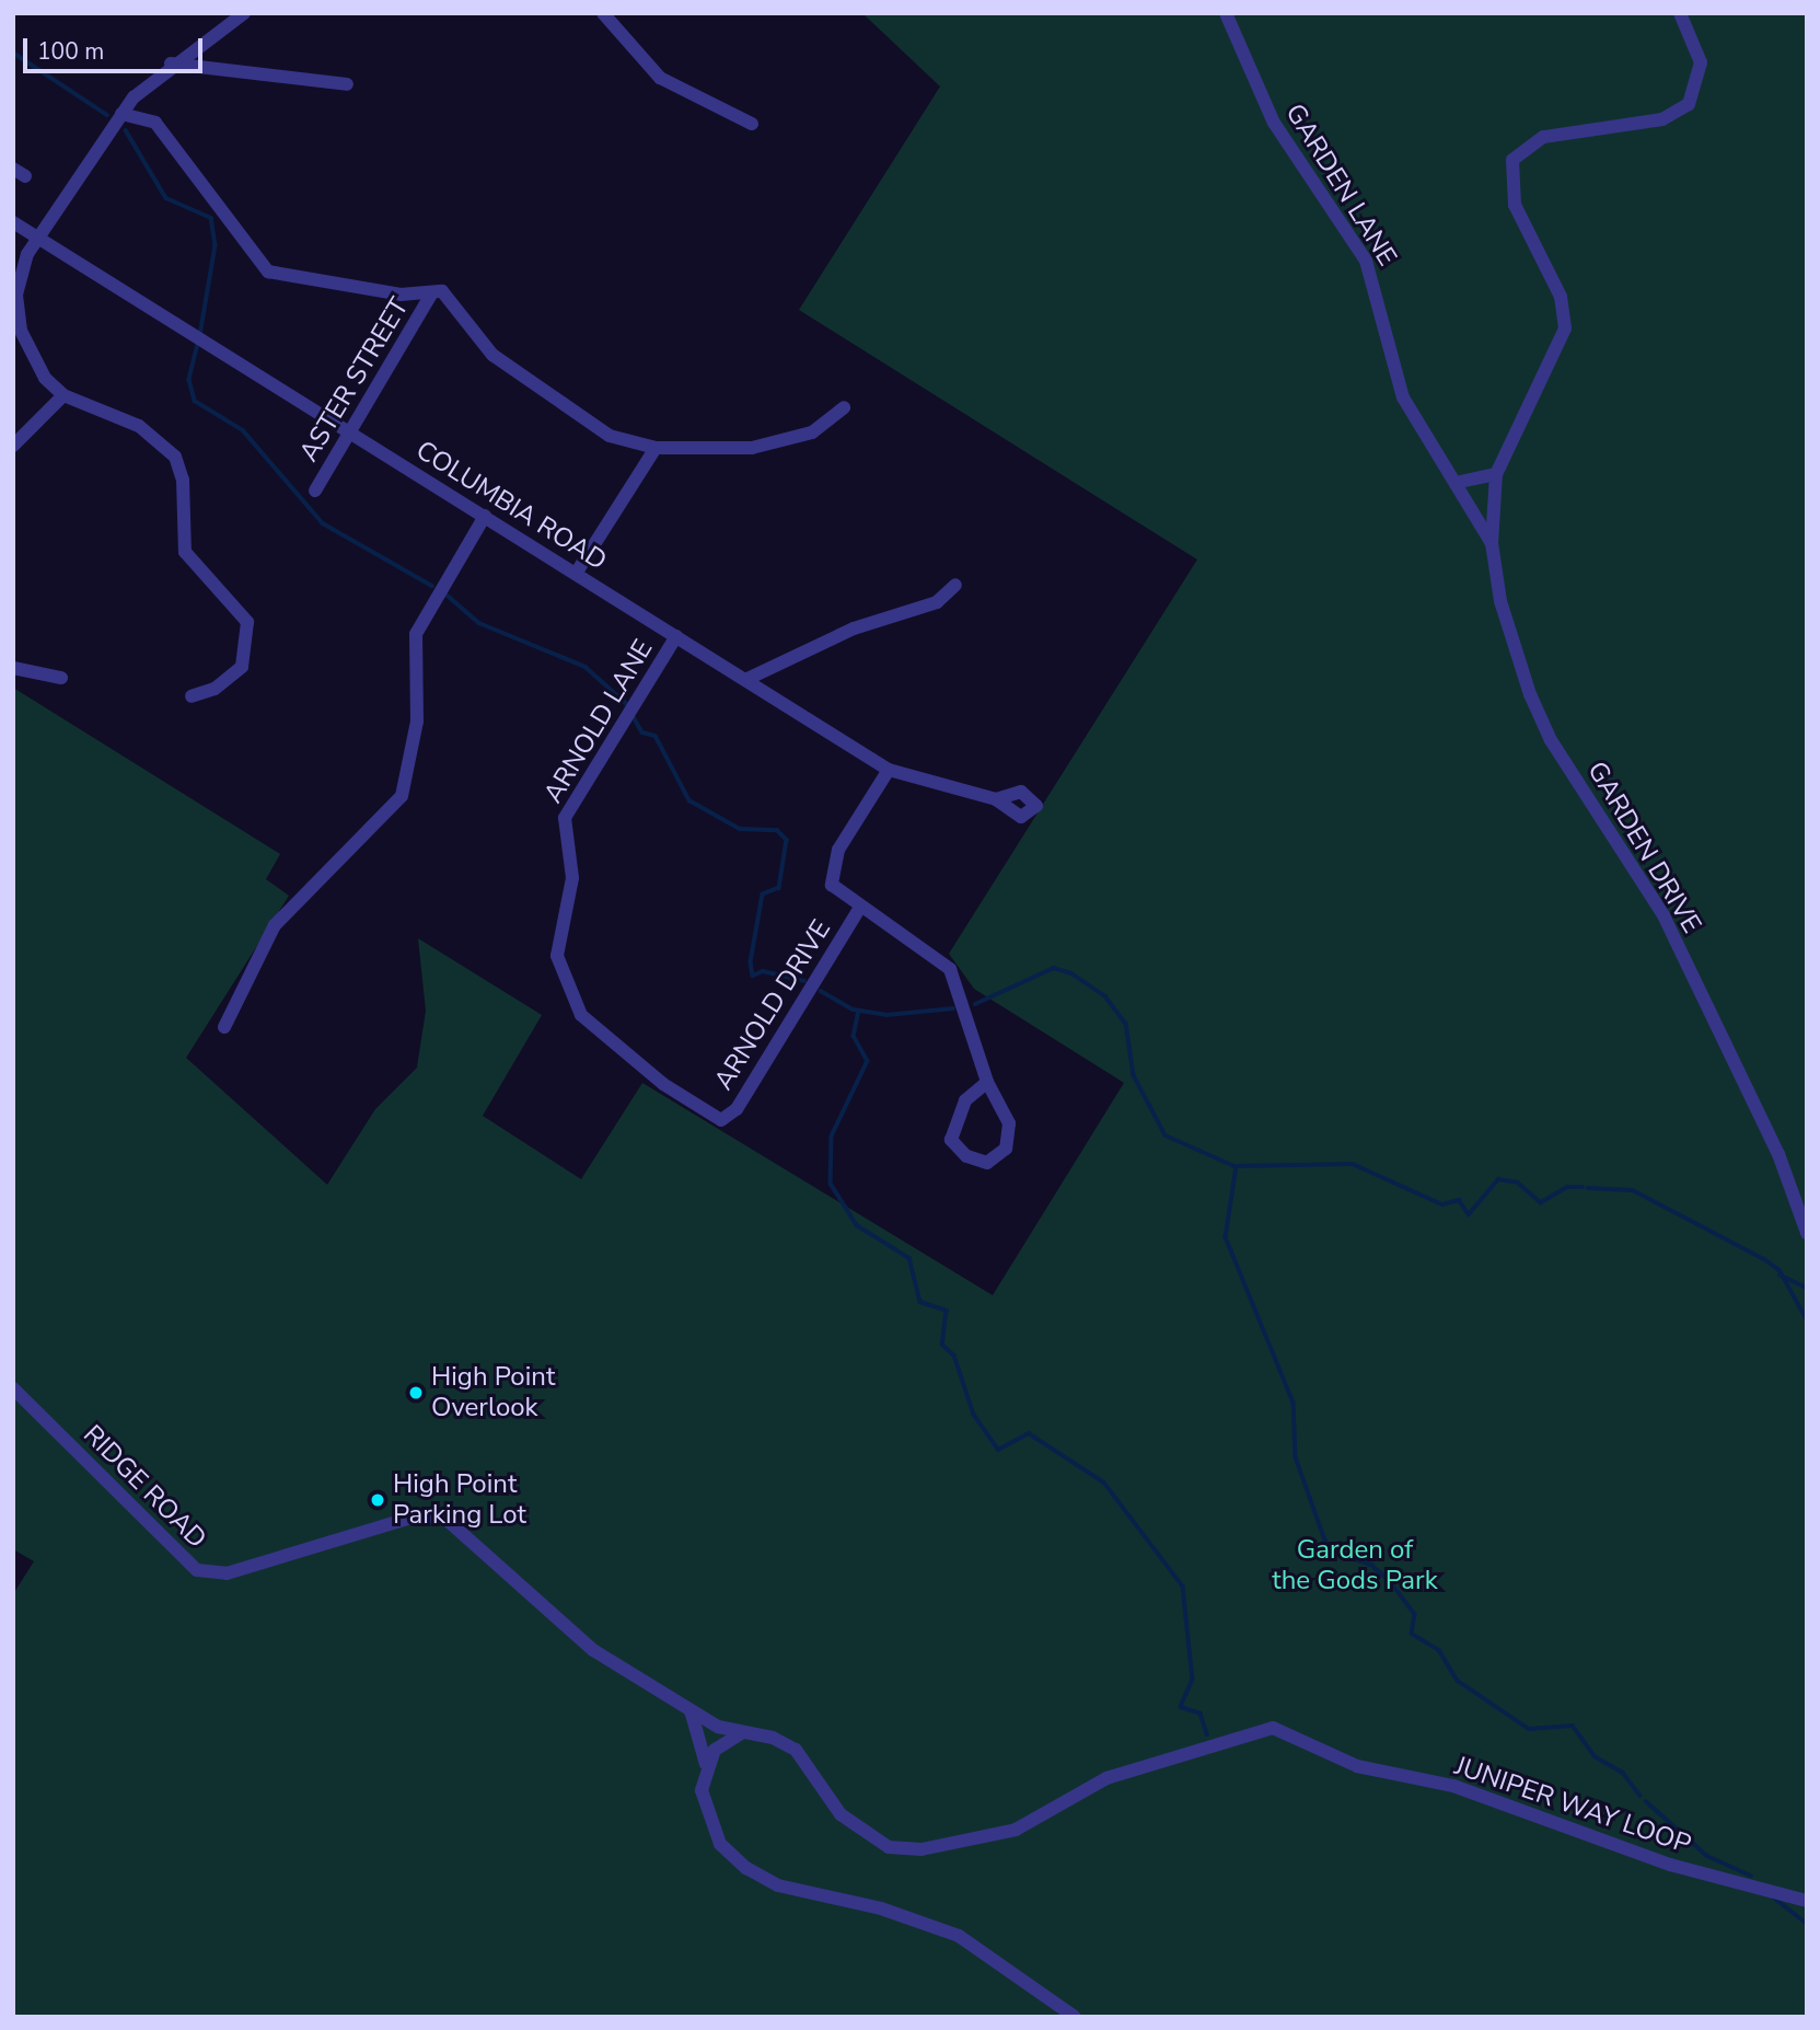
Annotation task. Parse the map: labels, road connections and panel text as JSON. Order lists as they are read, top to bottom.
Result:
{
  "streets": {
    "street": [
      "GARDEN LANE",
      "ASTER STREET",
      "COLUMBIA ROAD",
      "ARNOLD LANE",
      "GARDEN DRIVE",
      "ARNOLD DRIVE",
      "RIDGE ROAD",
      "JUNIPER WAY LOOP"
    ]
  },
  "crossings": [
    ["GARDEN LANE", "GARDEN DRIVE"],
    ["ASTER STREET", "COLUMBIA ROAD"],
    ["COLUMBIA ROAD", "ARNOLD LANE"],
    ["ARNOLD LANE", "ARNOLD DRIVE"],
    ["RIDGE ROAD", "JUNIPER WAY LOOP"]
  ],
  "parks": ["Garden of the Gods Park"],
  "places": ["High Point Overlook", "High Point Parking Lot"],
  "scale_bar": "100 m"
}
